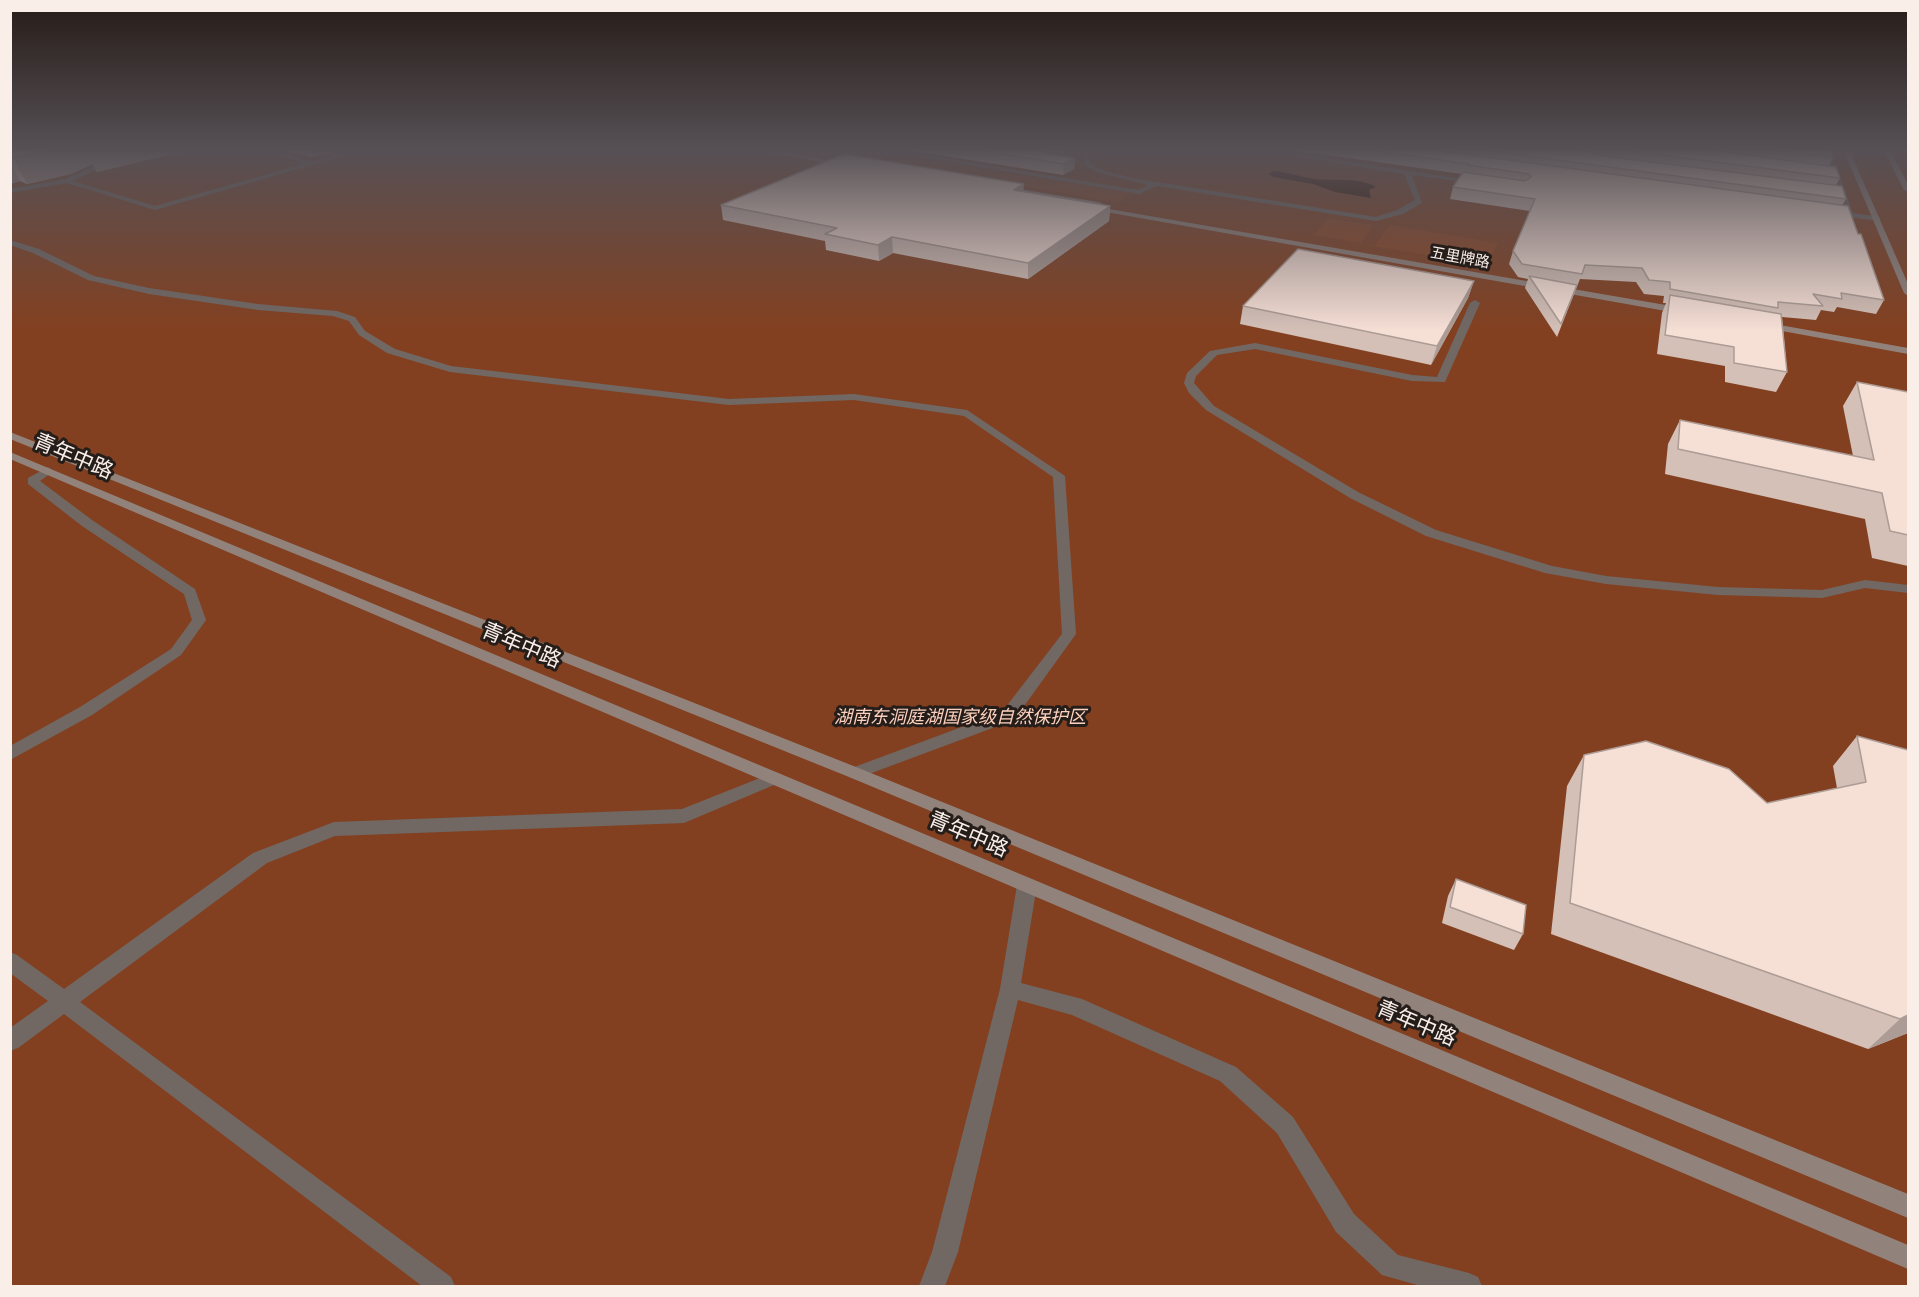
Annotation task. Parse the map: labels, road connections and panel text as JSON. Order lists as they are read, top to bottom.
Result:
{
  "streets": {
    "main road": ["五里牌路", "青年中路"]
  },
  "parks": ["湖南东洞庭湖国家级自然保护区"]
}
